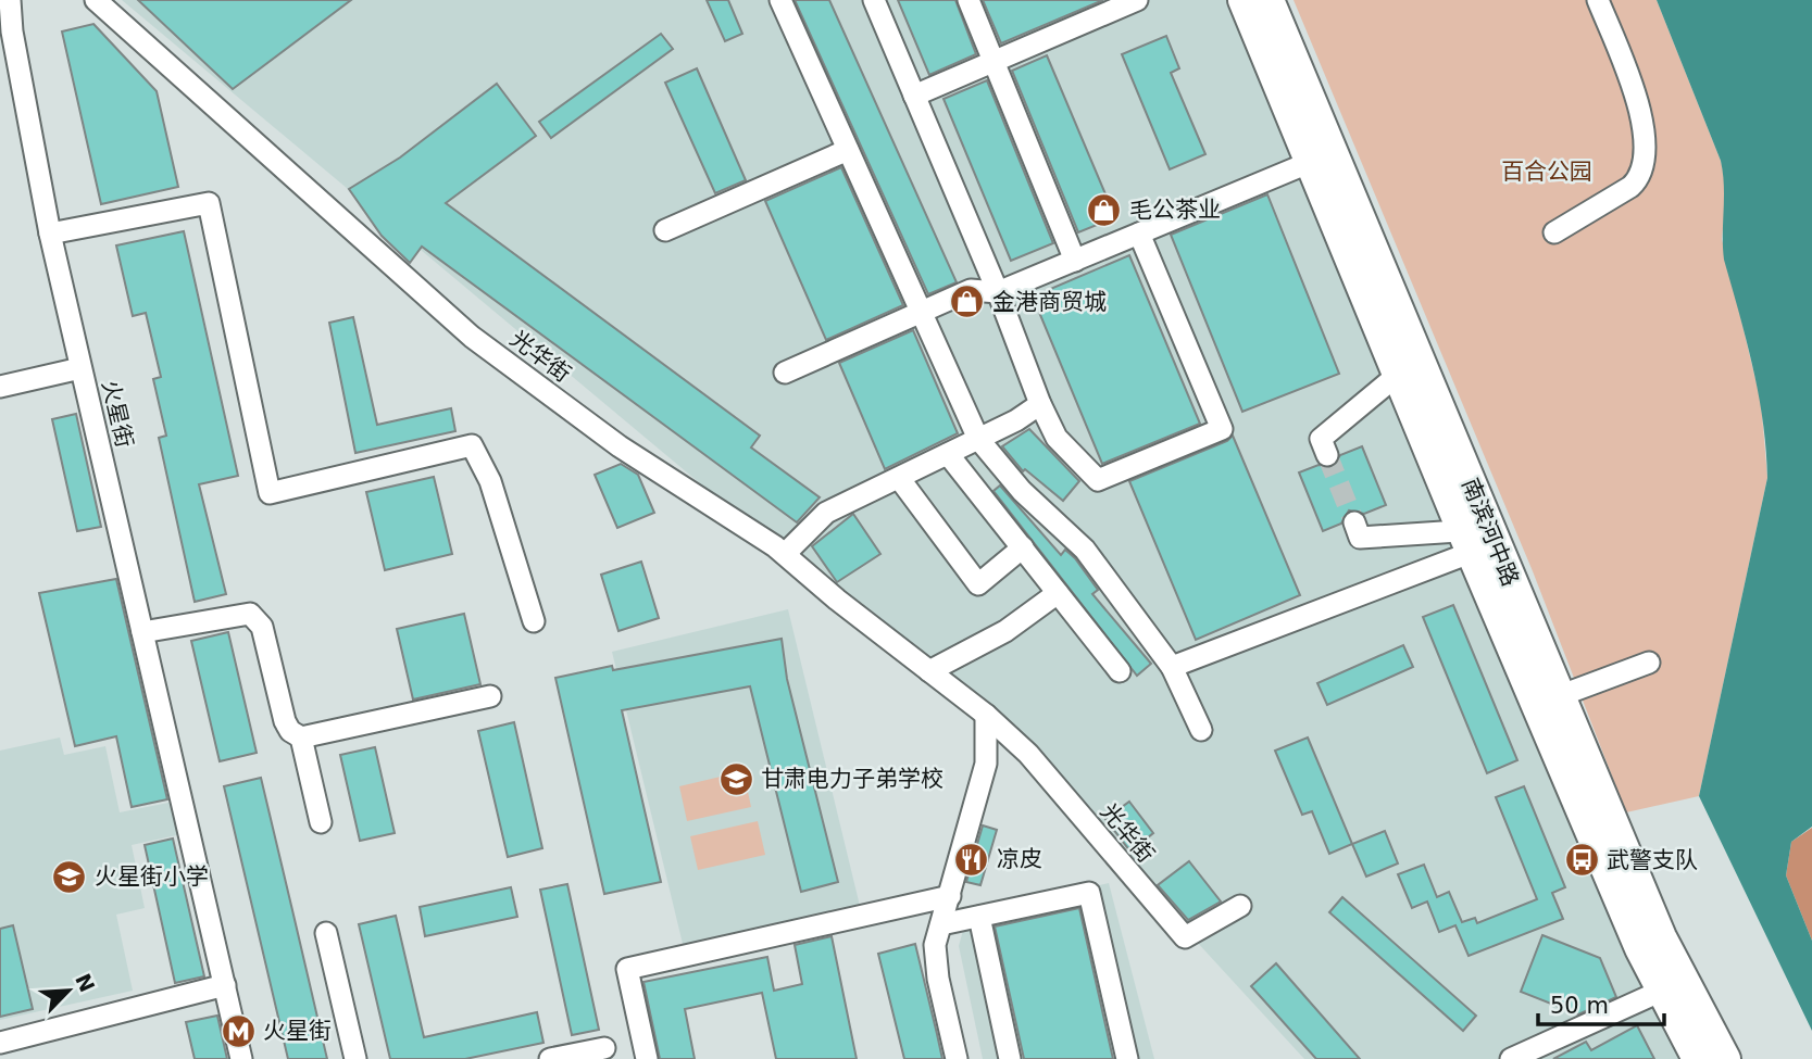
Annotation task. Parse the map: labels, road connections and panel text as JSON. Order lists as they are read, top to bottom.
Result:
{
  "streets": {
    "highway": ["南滨河中路"],
    "street": ["光华街", "火星街"]
  },
  "parks": ["百合公园"],
  "places": {
    "shop": ["毛公茶业", "金港商贸城"],
    "school or university": ["甘肃电力子弟学校", "火星街小学"],
    "restaurant": ["凉皮"],
    "bus stop": ["武警支队"],
    "metro station": ["火星街"]
  },
  "scale_bar": "50 m",
  "north": "top right"
}
